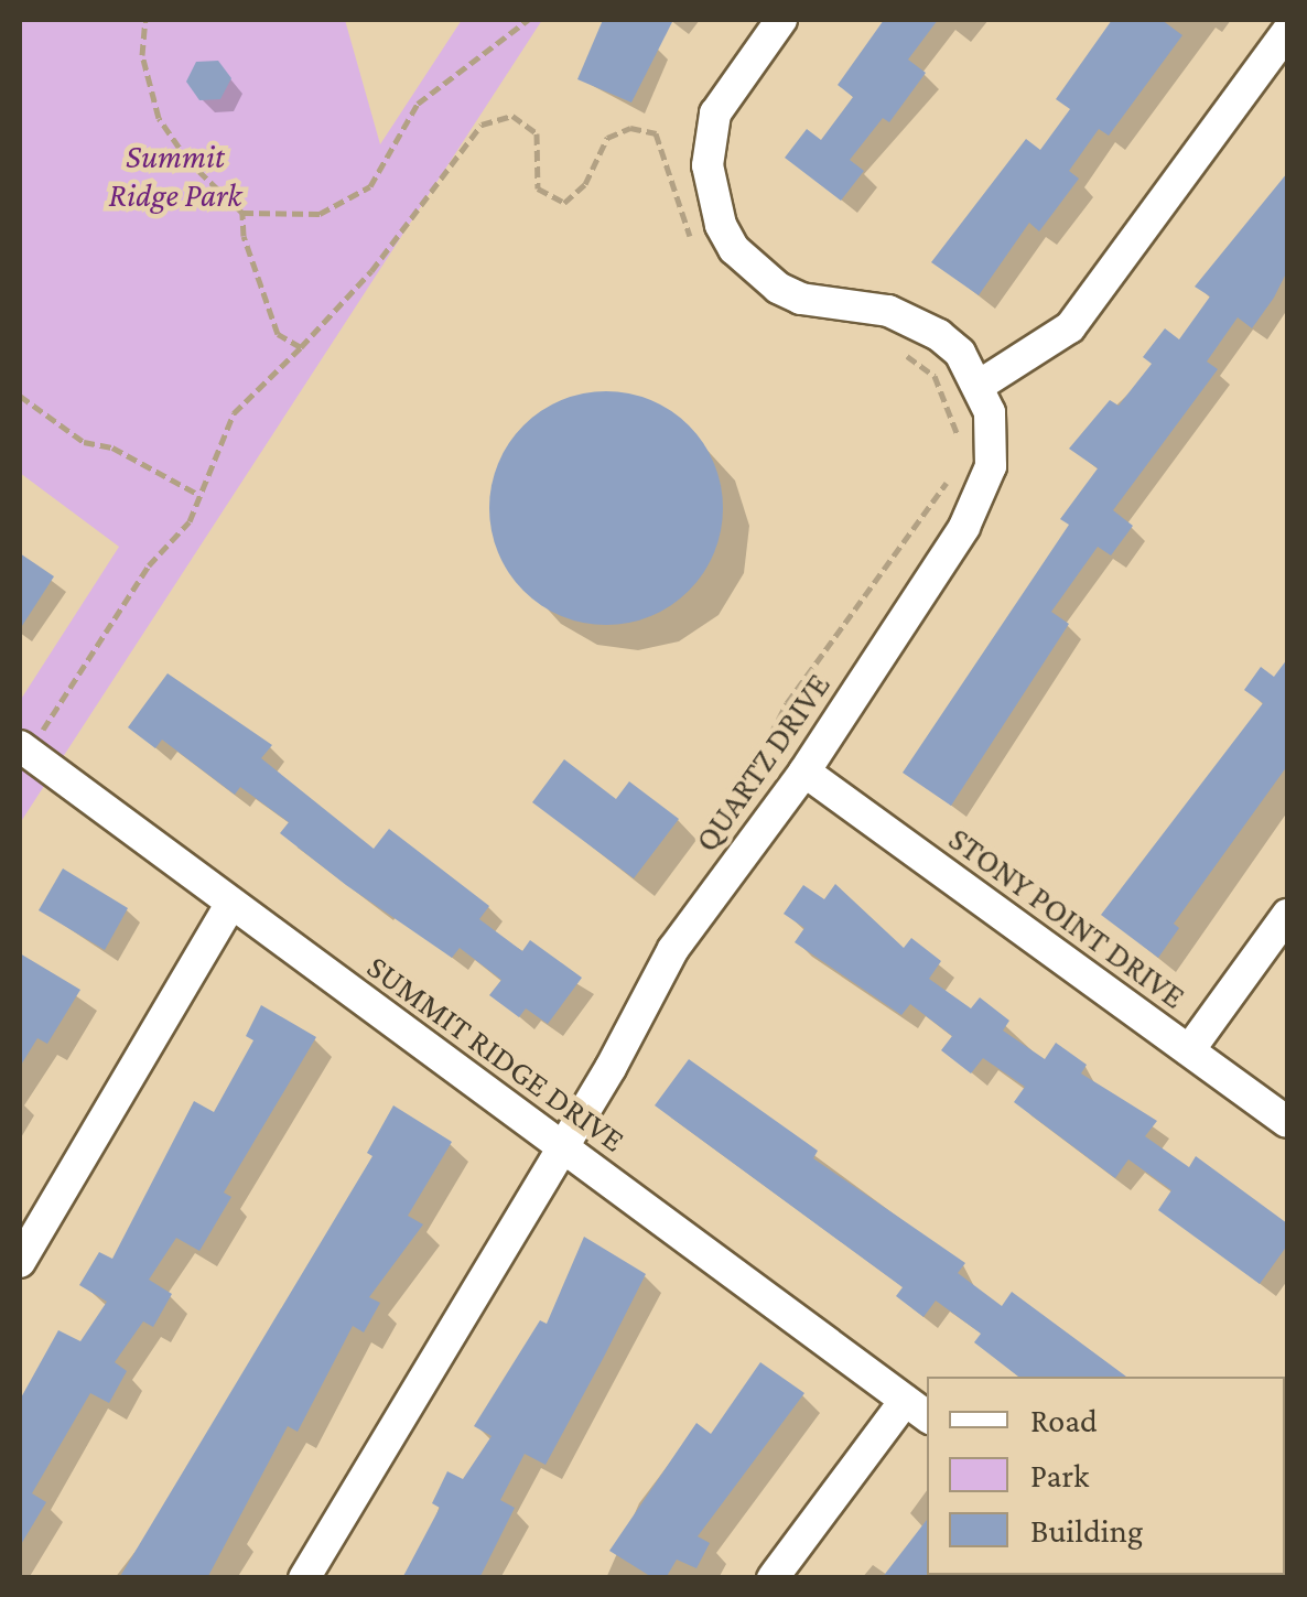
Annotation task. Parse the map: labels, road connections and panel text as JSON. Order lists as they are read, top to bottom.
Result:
{
  "streets": {
    "street": ["QUARTZ DRIVE", "STONY POINT DRIVE", "SUMMIT RIDGE DRIVE"]
  },
  "crossings": [
    ["QUARTZ DRIVE", "STONY POINT DRIVE"],
    ["QUARTZ DRIVE", "SUMMIT RIDGE DRIVE"]
  ],
  "parks": ["Summit Ridge Park"],
  "legend": ["Road", "Park", "Building"]
}
